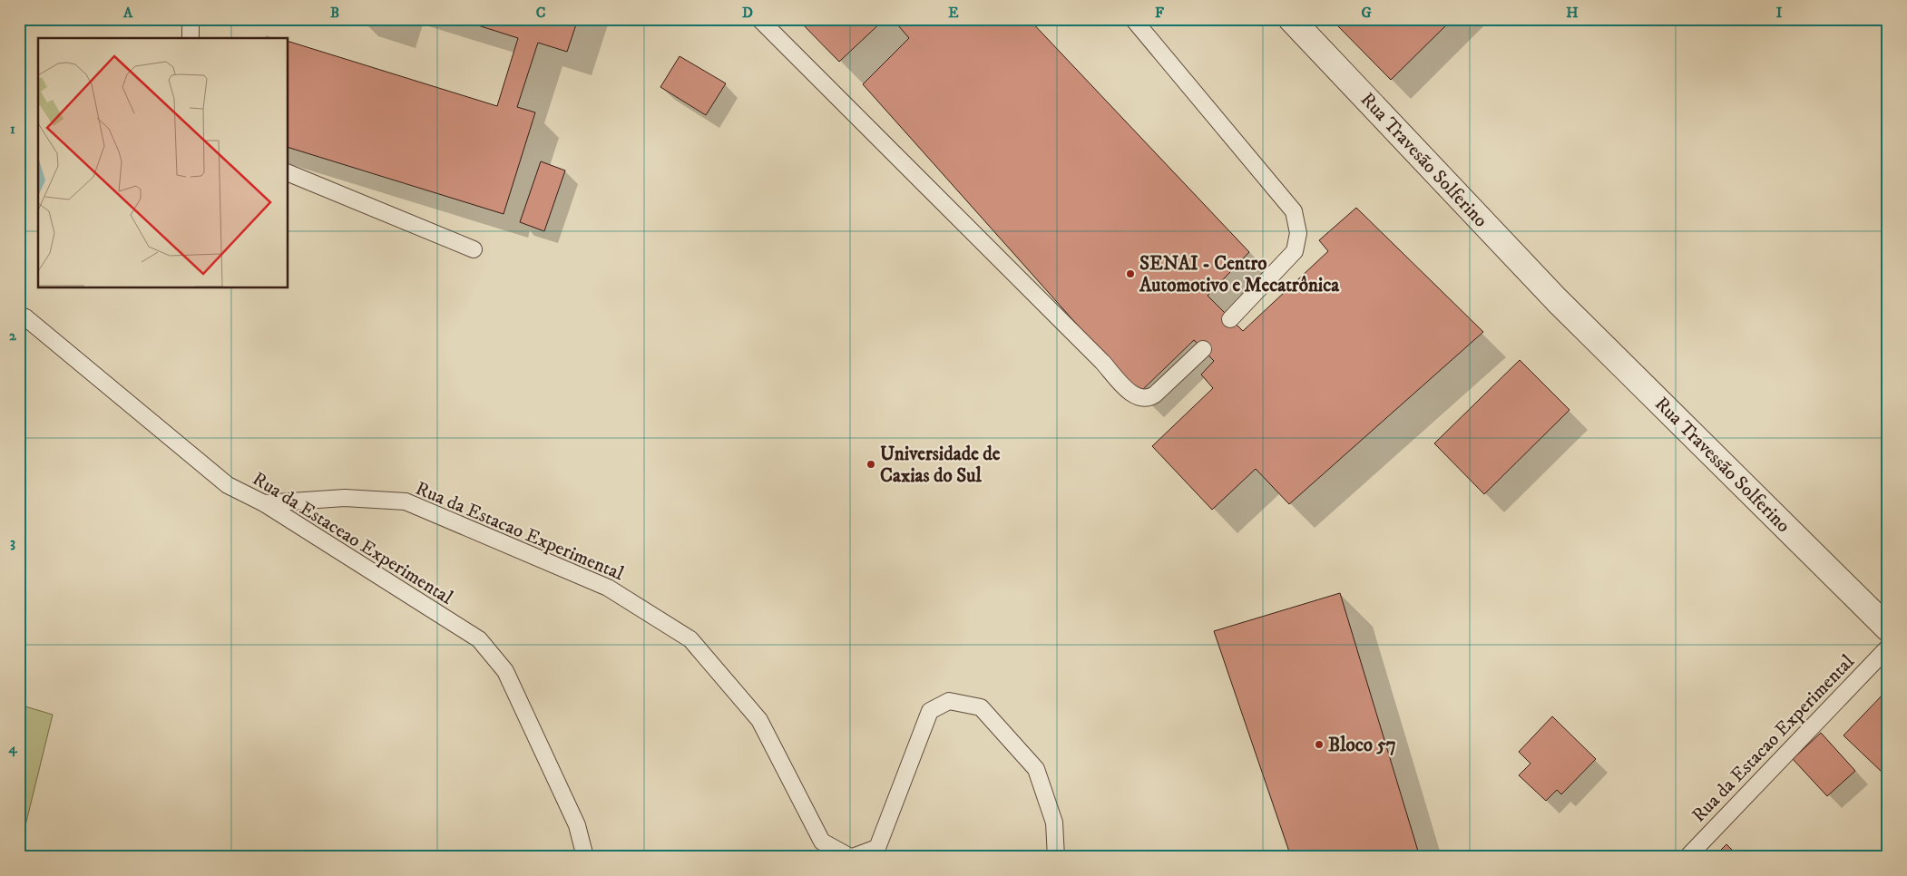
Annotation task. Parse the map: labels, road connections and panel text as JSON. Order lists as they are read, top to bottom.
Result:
{
  "streets": {
    "street": ["Rua Travesão Solferino", "Rua Travessão Solferino"],
    "lane": ["Rua da Estacao Experimental", "Rua da Estaceao Experimental"]
  },
  "crossings": [
    ["Rua Travesão Solferino", "Rua Travessão Solferino"],
    ["Rua da Estacao Experimental", "Rua da Estaceao Experimental"]
  ],
  "places": ["SENAI - Centro Automotivo e Mecatrônica", "Universidade de Caxias do Sul", "Bloco 57"],
  "grid": {
    "columns": [
      "A",
      "B",
      "C",
      "D",
      "E",
      "F",
      "G",
      "H",
      "I"
    ],
    "rows": [
      "1",
      "2",
      "3",
      "4"
    ]
  }
}
